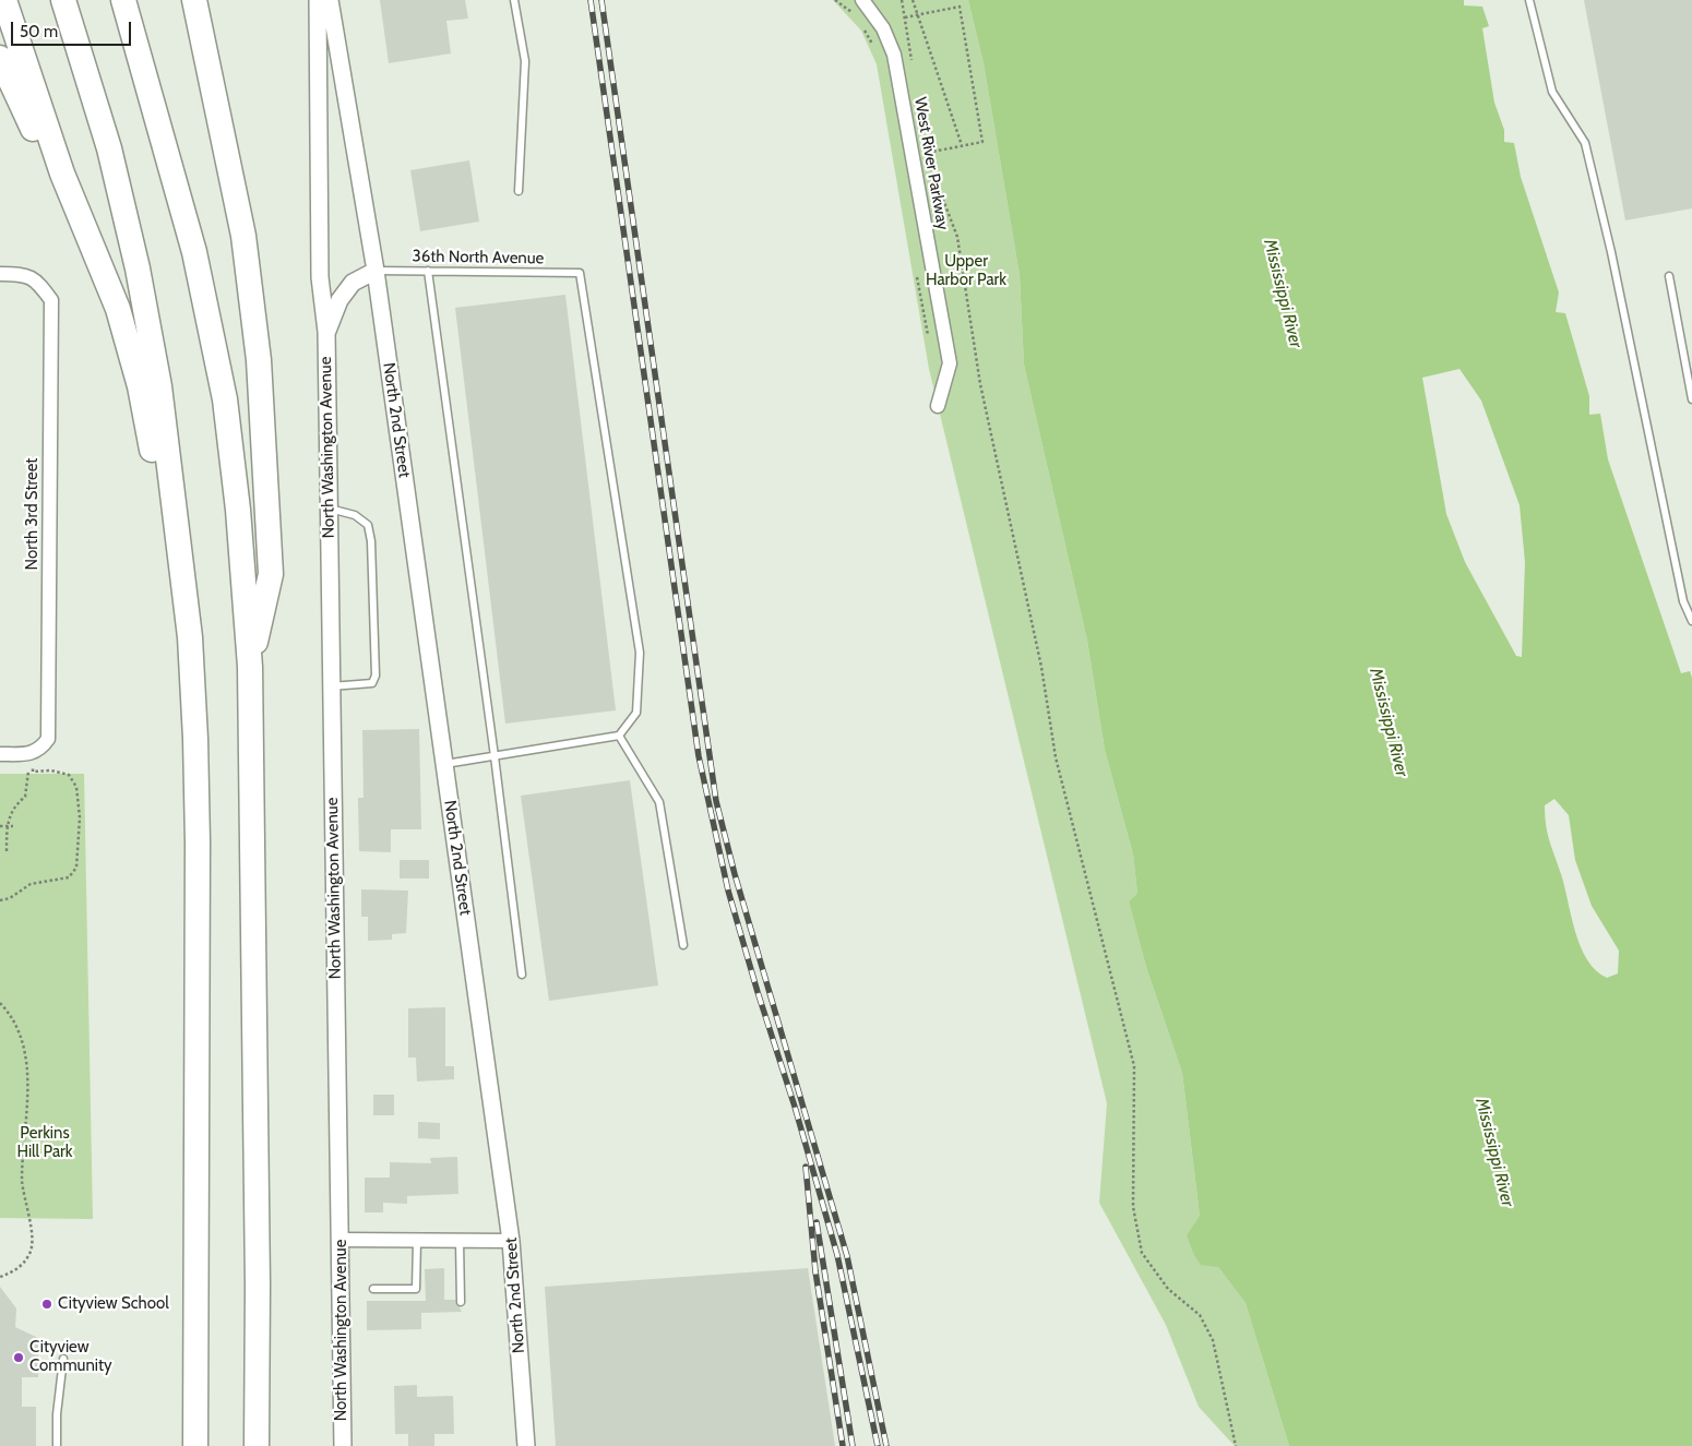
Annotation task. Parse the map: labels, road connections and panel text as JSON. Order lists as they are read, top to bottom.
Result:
{
  "streets": {
    "street": [
      "West River Parkway",
      "North 2nd Street",
      "North Washington Avenue",
      "North 3rd Street"
    ],
    "lane": ["36th North Avenue"]
  },
  "crossings": [
    ["36th North Avenue", "North 2nd Street"],
    ["36th North Avenue", "North Washington Avenue"],
    ["North 2nd Street", "North Washington Avenue"]
  ],
  "water": ["Mississippi River"],
  "parks": ["Upper Harbor Park", "Perkins Hill Park"],
  "places": ["Cityview School", "Cityview Community"],
  "scale_bar": "50 m"
}
